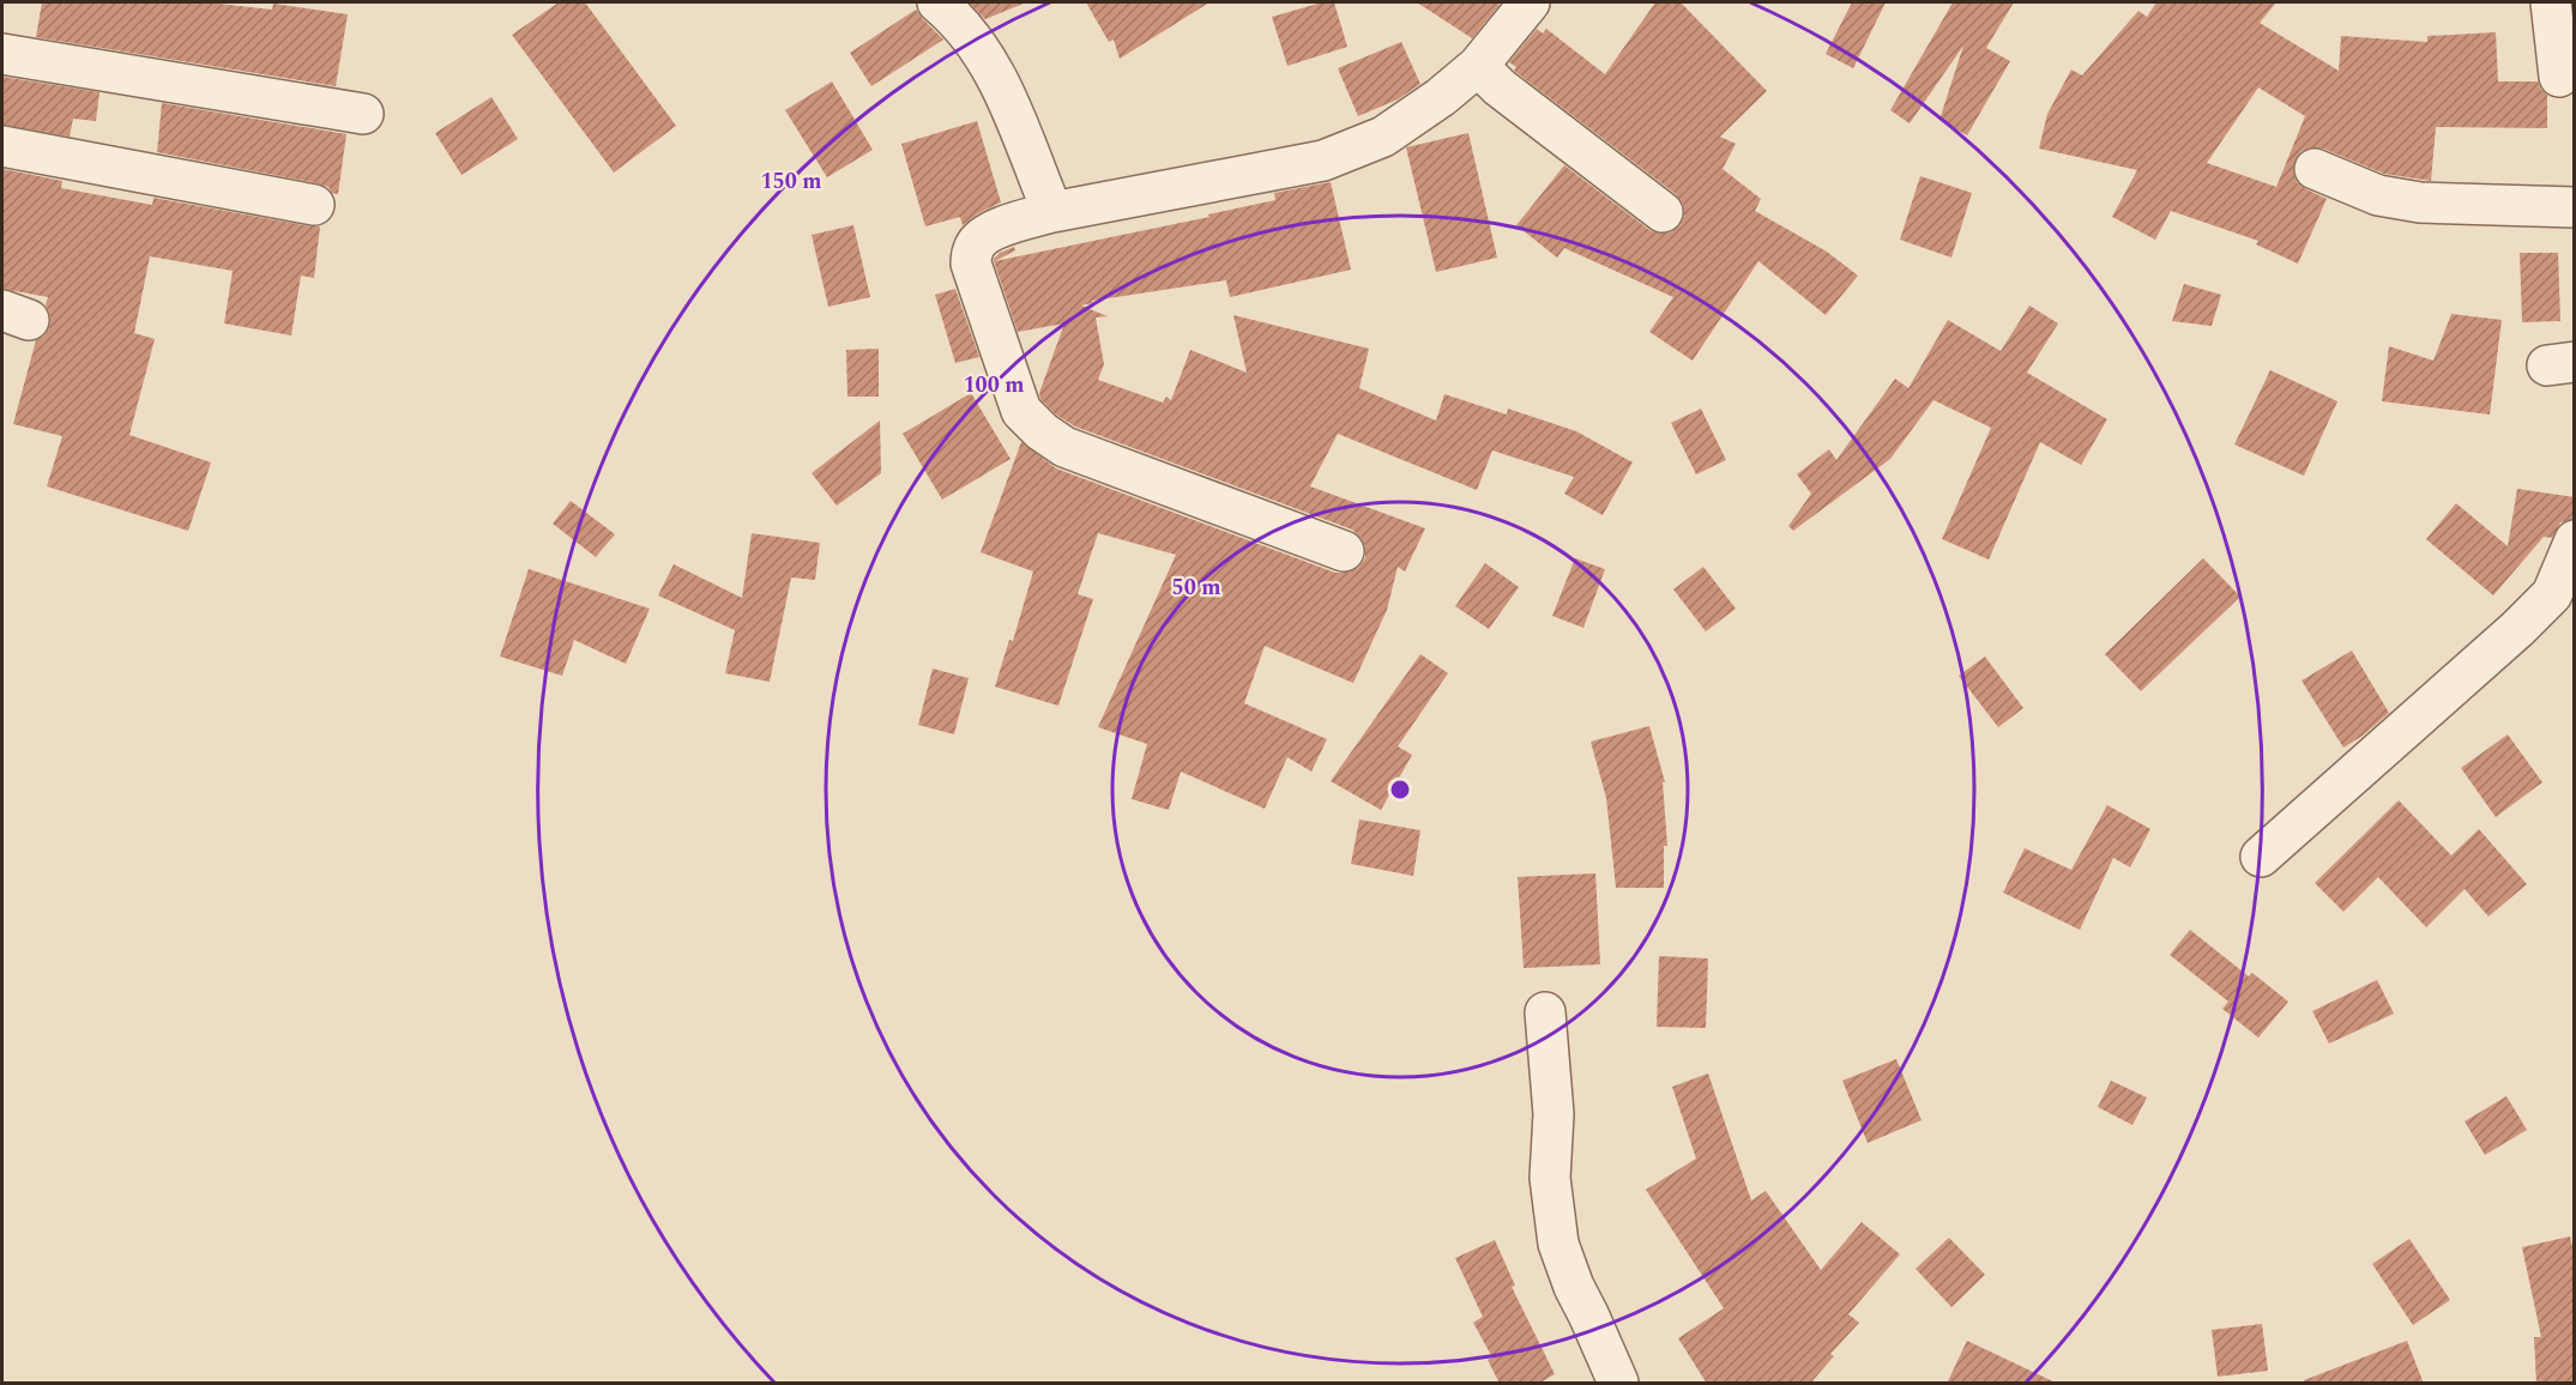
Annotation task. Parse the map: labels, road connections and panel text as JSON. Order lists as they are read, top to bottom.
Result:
{
  "rings": ["150 m", "100 m", "50 m"]
}
